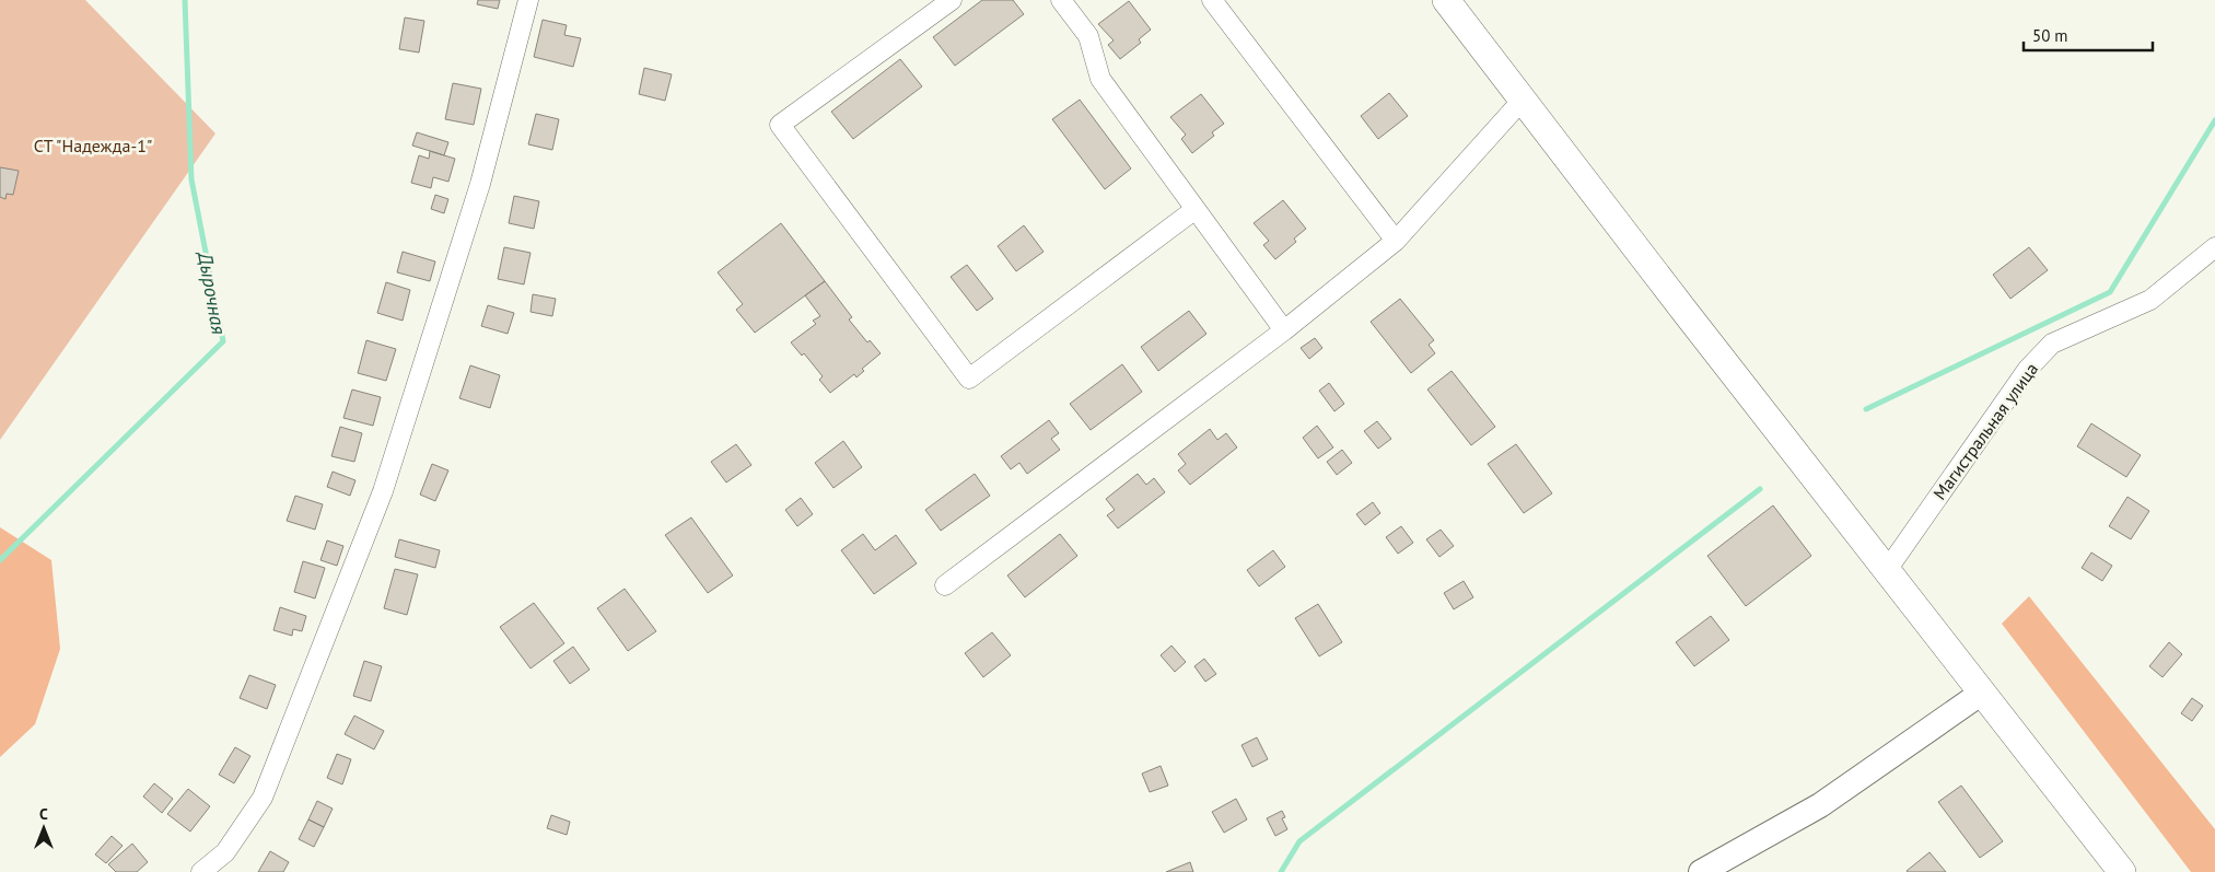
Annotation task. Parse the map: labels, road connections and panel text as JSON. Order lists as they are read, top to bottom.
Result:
{
  "streets": {
    "street": ["Магистральная улица"]
  },
  "water": ["Дырочная"],
  "parks": ["СТ \"Надежда-1\""],
  "scale_bar": "50 m",
  "north": "top"
}
